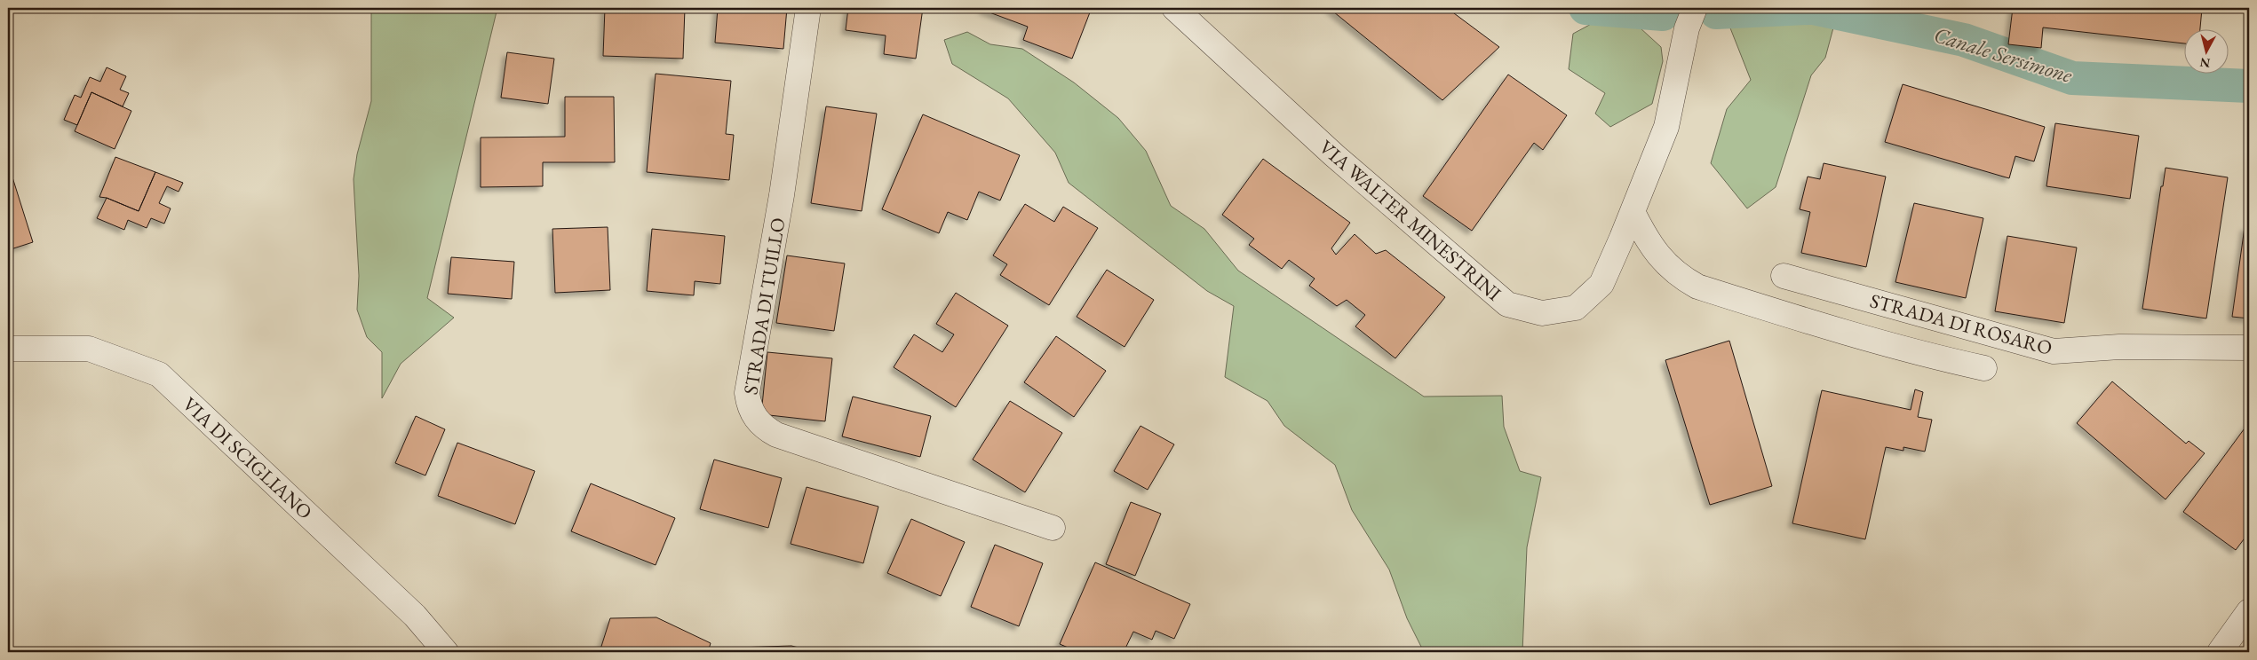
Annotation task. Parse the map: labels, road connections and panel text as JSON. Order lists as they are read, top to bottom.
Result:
{
  "streets": {
    "street": [
      "VIA WALTER MINESTRINI",
      "STRADA DI TUILLO",
      "STRADA DI ROSARO",
      "VIA DI SCIGLIANO"
    ]
  },
  "water": ["Canale Sersimone"],
  "north": "bottom"
}
